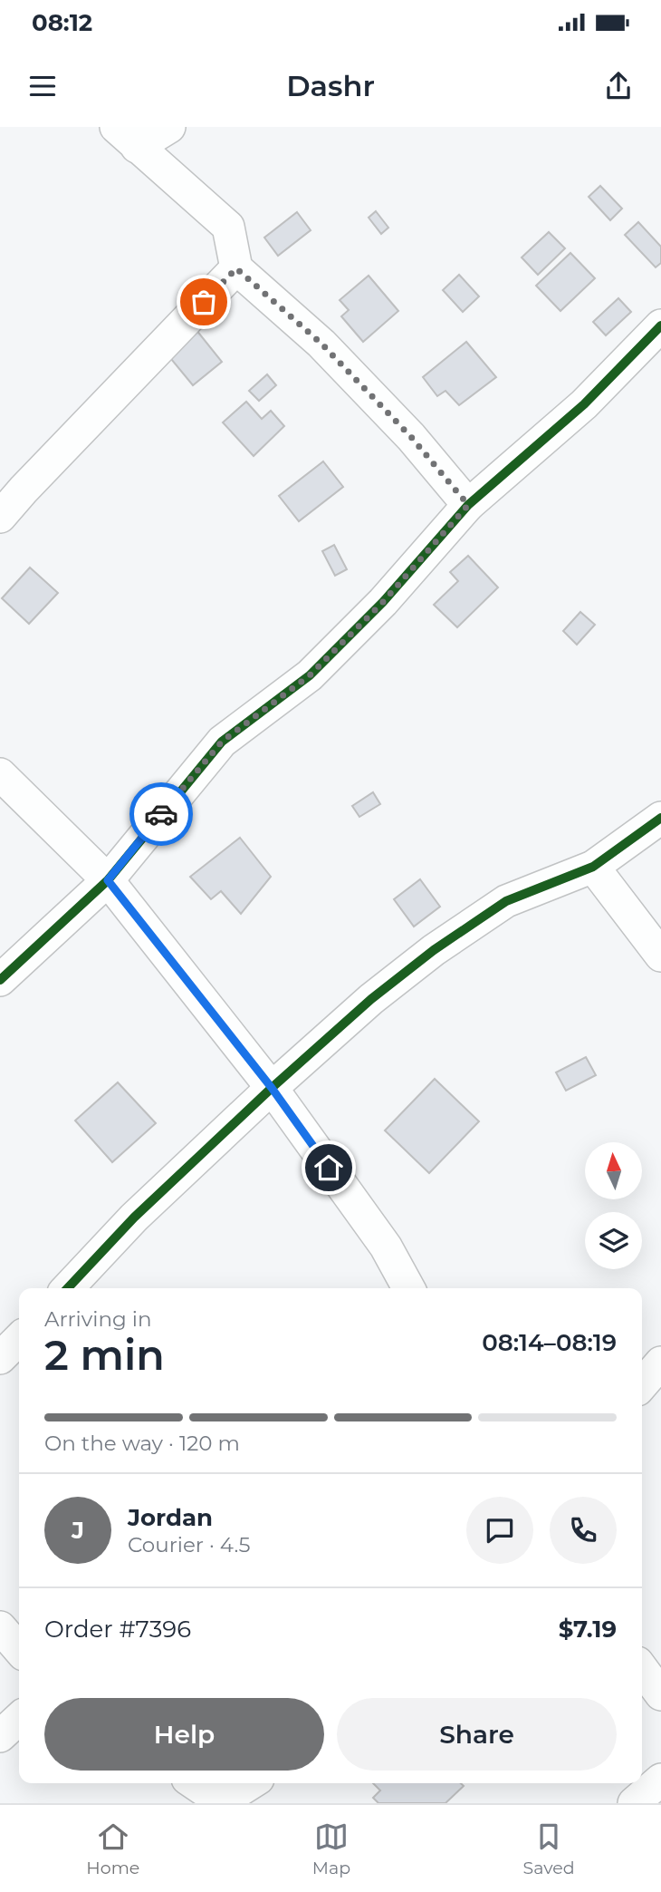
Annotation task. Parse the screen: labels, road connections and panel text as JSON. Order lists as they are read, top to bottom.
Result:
{
  "north": "top",
  "page": {
    "status": "08:12",
    "header": "Dashr",
    "heading": ["2 min", "Arriving in", "08:14–08:19"],
    "panel": [
      "Jordan",
      "Courier · 4.5",
      "Order #7396",
      "$7.19"
    ],
    "bar": "On the way · 120 m",
    "round": "J",
    "buttons": ["Help", "Share"],
    "tabs": ["Home", "Map", "Saved"]
  }
}
